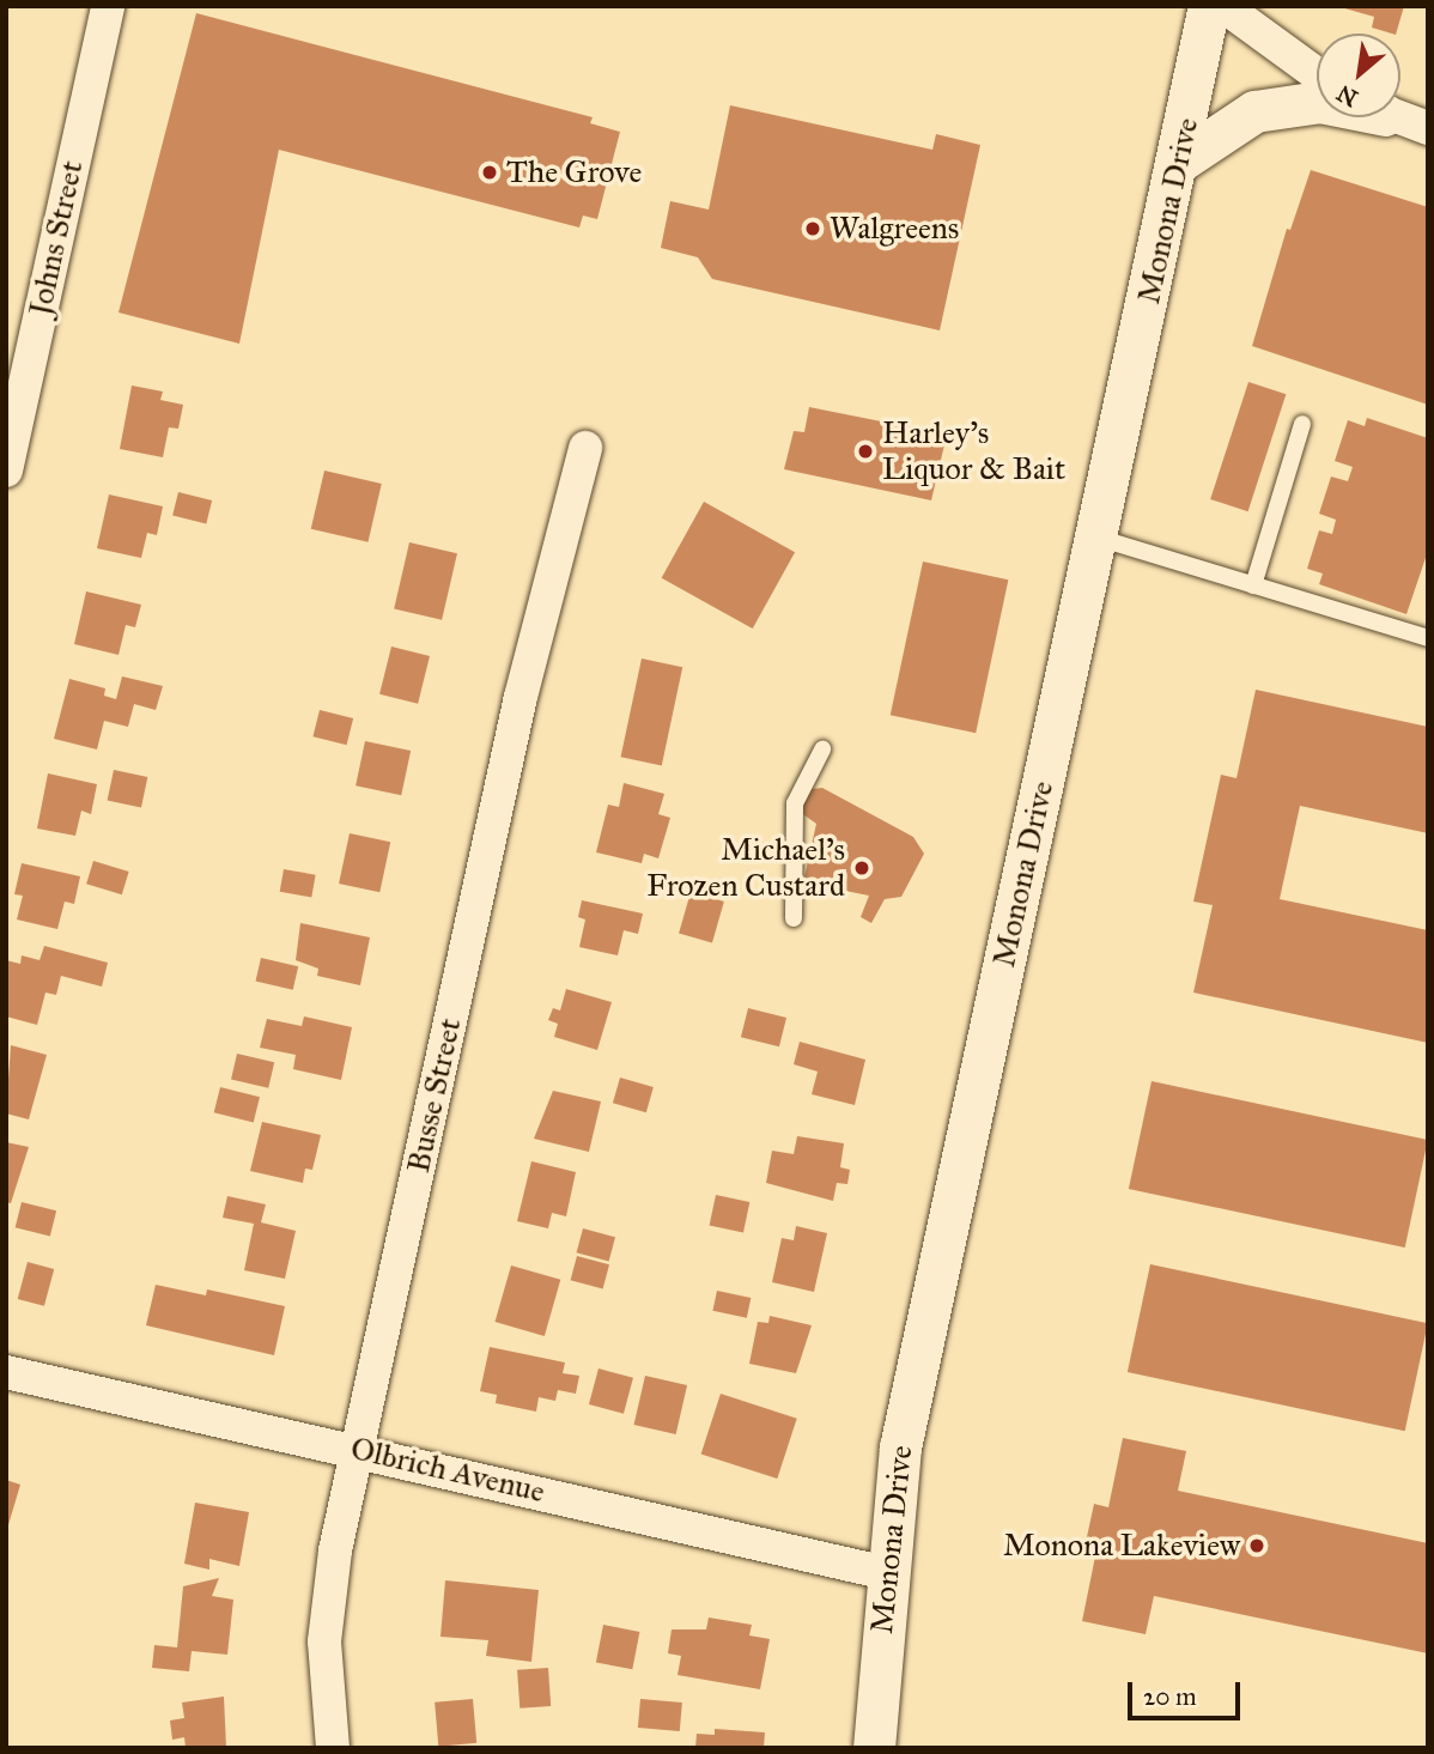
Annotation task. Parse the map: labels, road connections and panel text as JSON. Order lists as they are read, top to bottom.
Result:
{
  "streets": {
    "street": [
      "Monona Drive",
      "Johns Street",
      "Busse Street",
      "Olbrich Avenue"
    ]
  },
  "crossings": [
    ["Monona Drive", "Olbrich Avenue"],
    ["Busse Street", "Olbrich Avenue"]
  ],
  "places": [
    "The Grove",
    "Walgreens",
    "Harley's Liquor & Bait",
    "Michael's Frozen Custard",
    "Monona Lakeview"
  ],
  "scale_bar": "20 m",
  "north": "bottom left"
}
